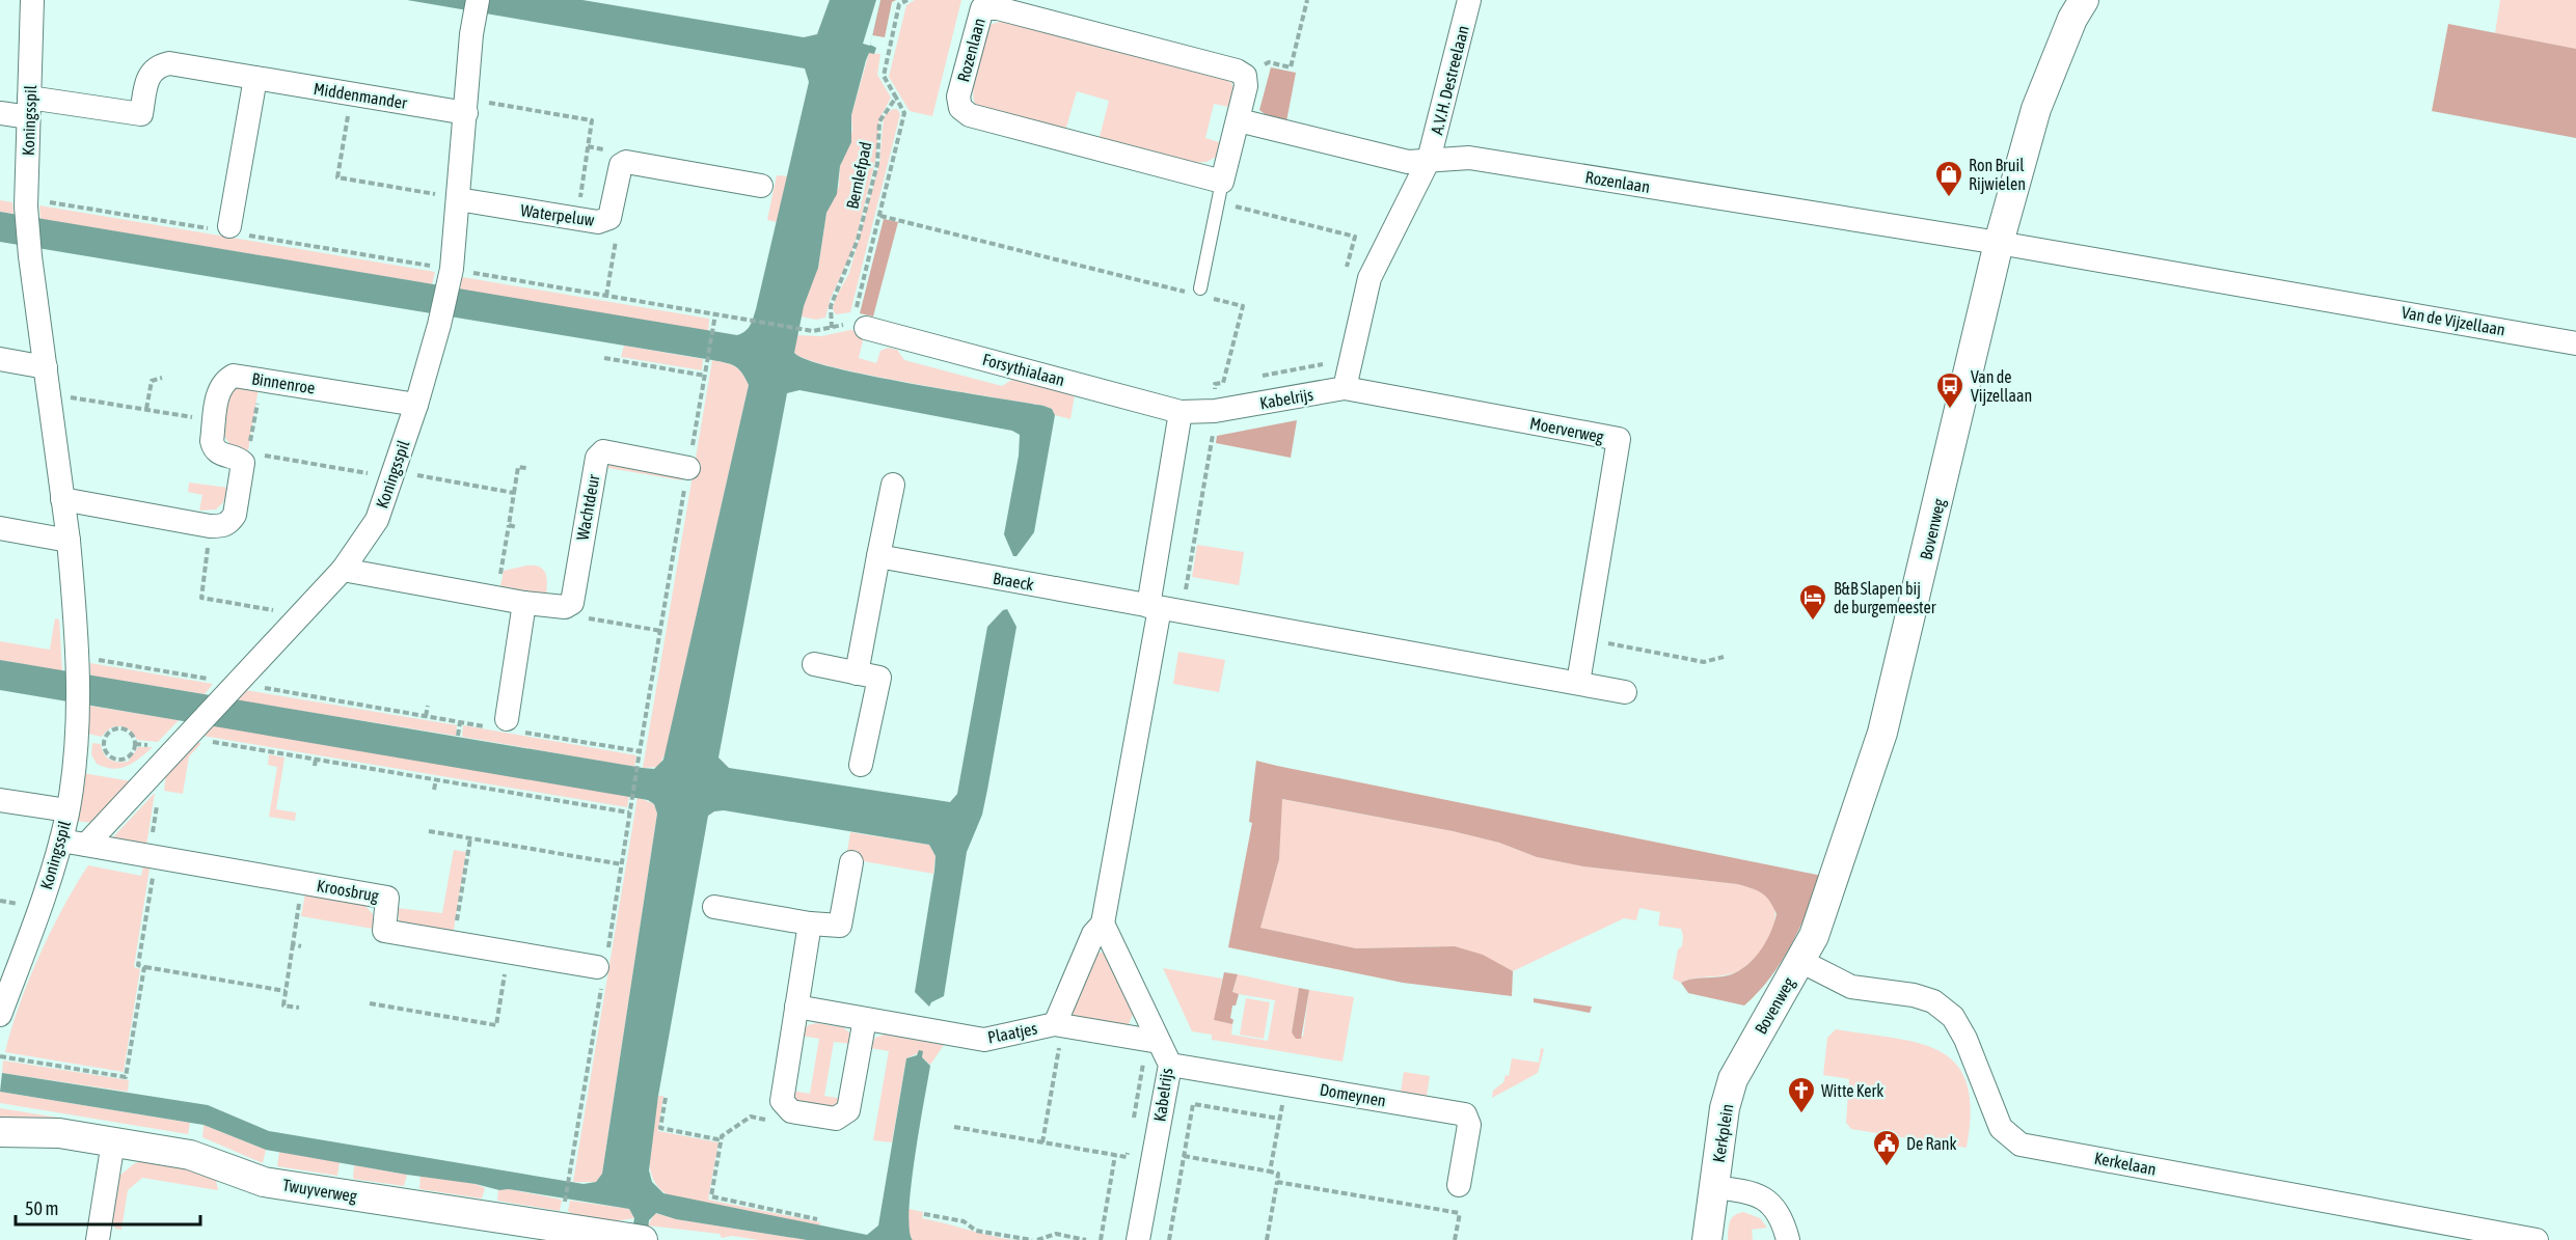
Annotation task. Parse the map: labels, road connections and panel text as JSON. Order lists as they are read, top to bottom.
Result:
{
  "streets": {
    "street": [
      "Rozenlaan",
      "A.V.H. Destreelaan",
      "Middenmander",
      "Koningsspil",
      "Waterpeluw",
      "Van de Vijzellaan",
      "Forsythialaan",
      "Binnenroe",
      "Kabelrijs",
      "Moerverweg",
      "Wachtdeur",
      "Bovenweg",
      "Braeck",
      "Kroosbrug",
      "Plaatjes",
      "Domeynen",
      "Kerkplein",
      "Kerkelaan",
      "Twuyverweg"
    ],
    "path": ["Bernlefpad"]
  },
  "crossings": [
    ["Rozenlaan", "A.V.H. Destreelaan"],
    ["Rozenlaan", "Van de Vijzellaan"],
    ["Rozenlaan", "Bovenweg"],
    ["Middenmander", "Koningsspil"],
    ["Koningsspil", "Waterpeluw"],
    ["Koningsspil", "Binnenroe"],
    ["Koningsspil", "Kroosbrug"],
    ["Van de Vijzellaan", "Bovenweg"],
    ["Forsythialaan", "Kabelrijs"],
    ["Kabelrijs", "Moerverweg"],
    ["Kabelrijs", "Plaatjes"],
    ["Kabelrijs", "Domeynen"],
    ["Bovenweg", "Kerkplein"],
    ["Bovenweg", "Kerkelaan"]
  ],
  "places": {
    "shop": ["Ron Bruil Rijwielen"],
    "bus stop": ["Van de Vijzellaan"],
    "hotel": ["B&B Slapen bij de burgemeester"],
    "church": ["Witte Kerk"],
    "public building": ["De Rank"]
  },
  "scale_bar": "50 m"
}
